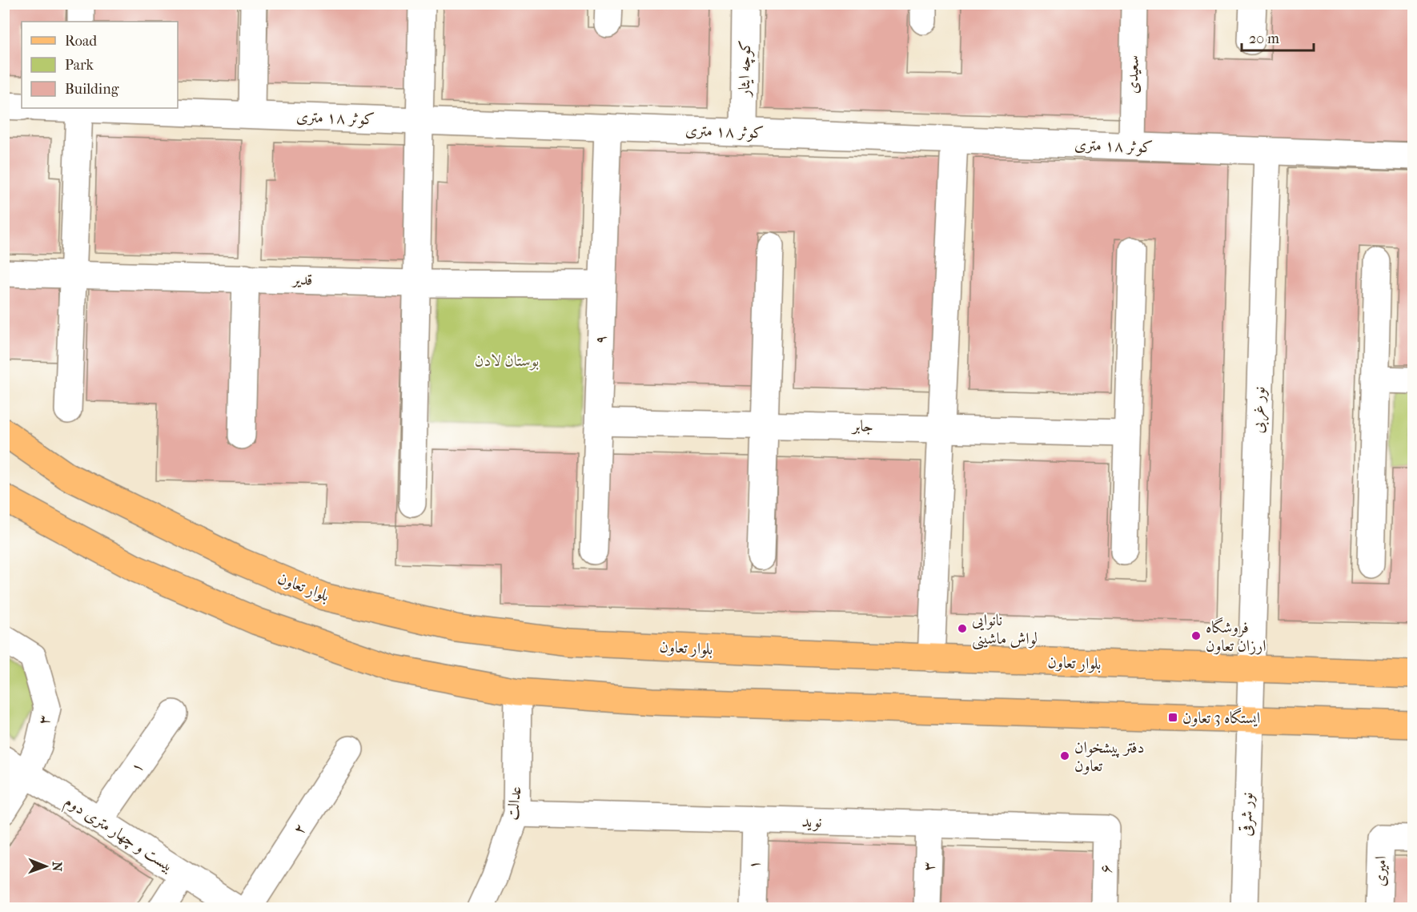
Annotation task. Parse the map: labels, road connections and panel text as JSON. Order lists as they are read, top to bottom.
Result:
{
  "streets": {
    "main road": ["بلوار تعاون"],
    "street": [
      "کوچه ایثار",
      "سعیدی",
      "کوثر ۱۸ متری",
      "قدیر",
      "۹",
      "نور غربی",
      "جابر",
      "۳",
      "۱",
      "عدالت",
      "نور شرقی",
      "نوید",
      "۲",
      "بیست و چهار متری دوم",
      "۶",
      "امیری"
    ]
  },
  "crossings": [
    ["کوچه ایثار", "کوثر ۱۸ متری"],
    ["سعیدی", "کوثر ۱۸ متری"],
    ["کوثر ۱۸ متری", "۹"],
    ["کوثر ۱۸ متری", "نور غربی"],
    ["قدیر", "۹"],
    ["۹", "جابر"],
    ["نور غربی", "بلوار تعاون"],
    ["نور غربی", "نور شرقی"],
    ["۳", "نوید"],
    ["۳", "بیست و چهار متری دوم"],
    ["۱", "نوید"],
    ["۱", "بیست و چهار متری دوم"],
    ["عدالت", "نوید"],
    ["نوید", "۶"]
  ],
  "parks": ["بوستان لادن"],
  "places": {
    "other": ["نانوایی لواش ماشینی", "فروشگاه ارزان تعاون", "دفتر پیشخوان تعاون"],
    "transit": ["ایستگاه 3 تعاون"]
  },
  "legend": ["Road", "Park", "Building"],
  "scale_bar": "20 m",
  "north": "right"
}
